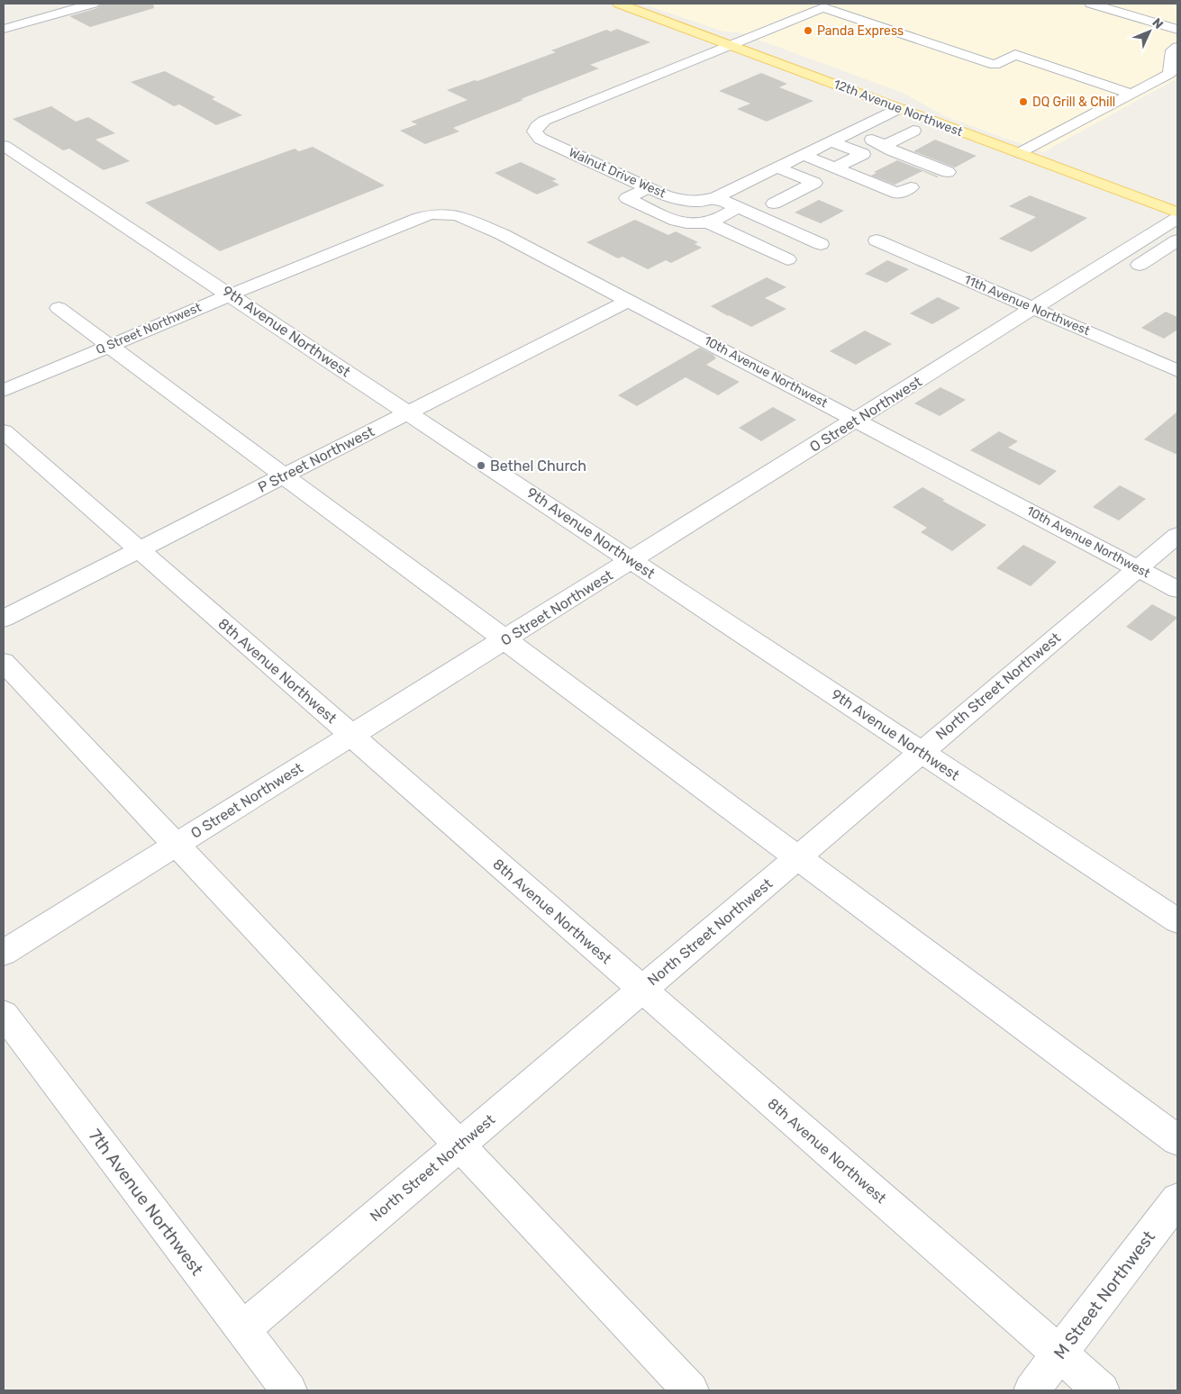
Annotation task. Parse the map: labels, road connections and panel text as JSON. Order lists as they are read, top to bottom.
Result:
{
  "streets": {
    "main road": ["12th Avenue Northwest"],
    "street": [
      "Walnut Drive West",
      "11th Avenue Northwest",
      "Q Street Northwest",
      "9th Avenue Northwest",
      "10th Avenue Northwest",
      "O Street Northwest",
      "P Street Northwest",
      "8th Avenue Northwest",
      "North Street Northwest",
      "7th Avenue Northwest",
      "M Street Northwest"
    ]
  },
  "crossings": [
    ["12th Avenue Northwest", "Walnut Drive West"],
    ["11th Avenue Northwest", "O Street Northwest"],
    ["Q Street Northwest", "9th Avenue Northwest"],
    ["Q Street Northwest", "10th Avenue Northwest"],
    ["9th Avenue Northwest", "O Street Northwest"],
    ["9th Avenue Northwest", "P Street Northwest"],
    ["9th Avenue Northwest", "North Street Northwest"],
    ["10th Avenue Northwest", "O Street Northwest"],
    ["10th Avenue Northwest", "P Street Northwest"],
    ["10th Avenue Northwest", "North Street Northwest"],
    ["O Street Northwest", "8th Avenue Northwest"],
    ["P Street Northwest", "8th Avenue Northwest"],
    ["8th Avenue Northwest", "North Street Northwest"],
    ["8th Avenue Northwest", "M Street Northwest"],
    ["North Street Northwest", "7th Avenue Northwest"]
  ],
  "places": ["Panda Express", "DQ Grill & Chill", "Bethel Church"],
  "north": "top right"
}
